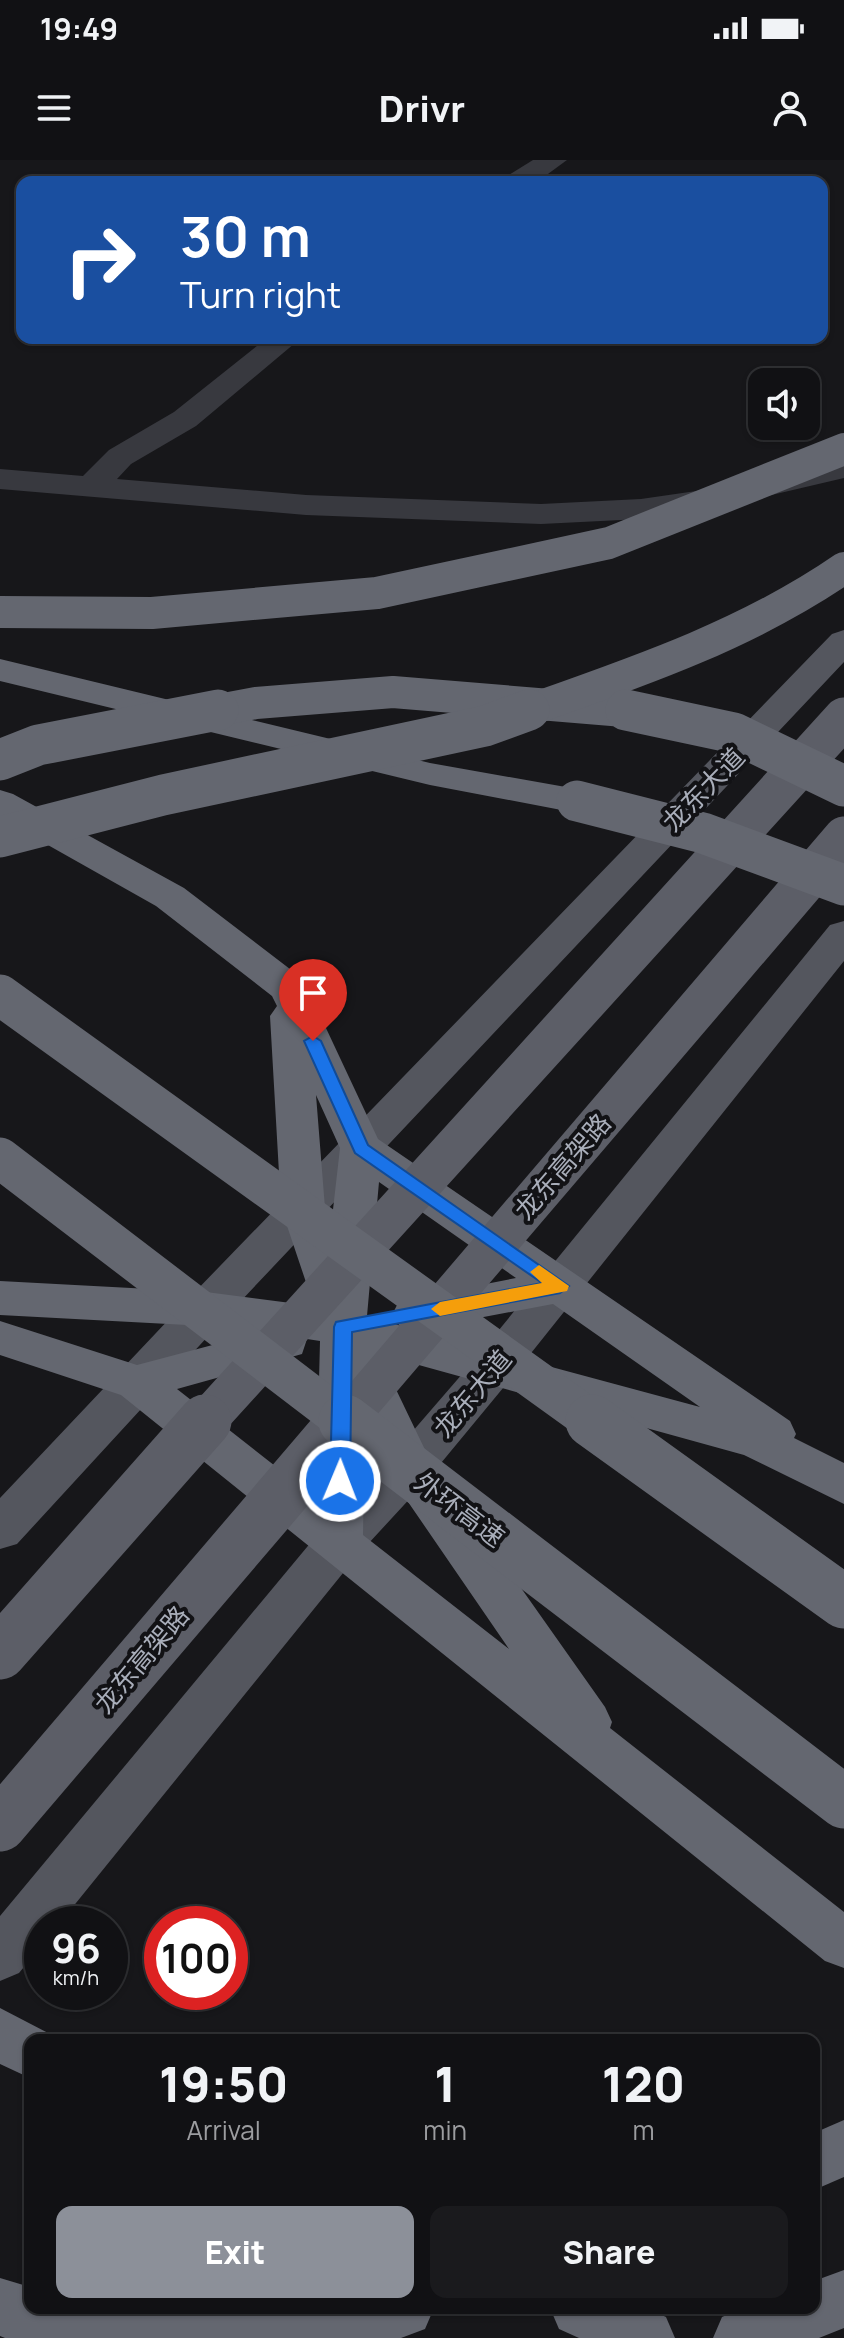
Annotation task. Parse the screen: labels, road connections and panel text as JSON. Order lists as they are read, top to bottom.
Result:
{
  "streets": {
    "highway": ["龙东高架路", "外环高速"],
    "main road": ["龙东大道"]
  },
  "page": {
    "status": "19:49",
    "header": "Drivr",
    "turn": ["30 m", "Turn right"],
    "speed": "96 km/h",
    "limit": "100",
    "eta": [
      "19:50",
      "Arrival",
      "1",
      "min",
      "120",
      "m"
    ],
    "buttons": ["Exit", "Share"]
  }
}
